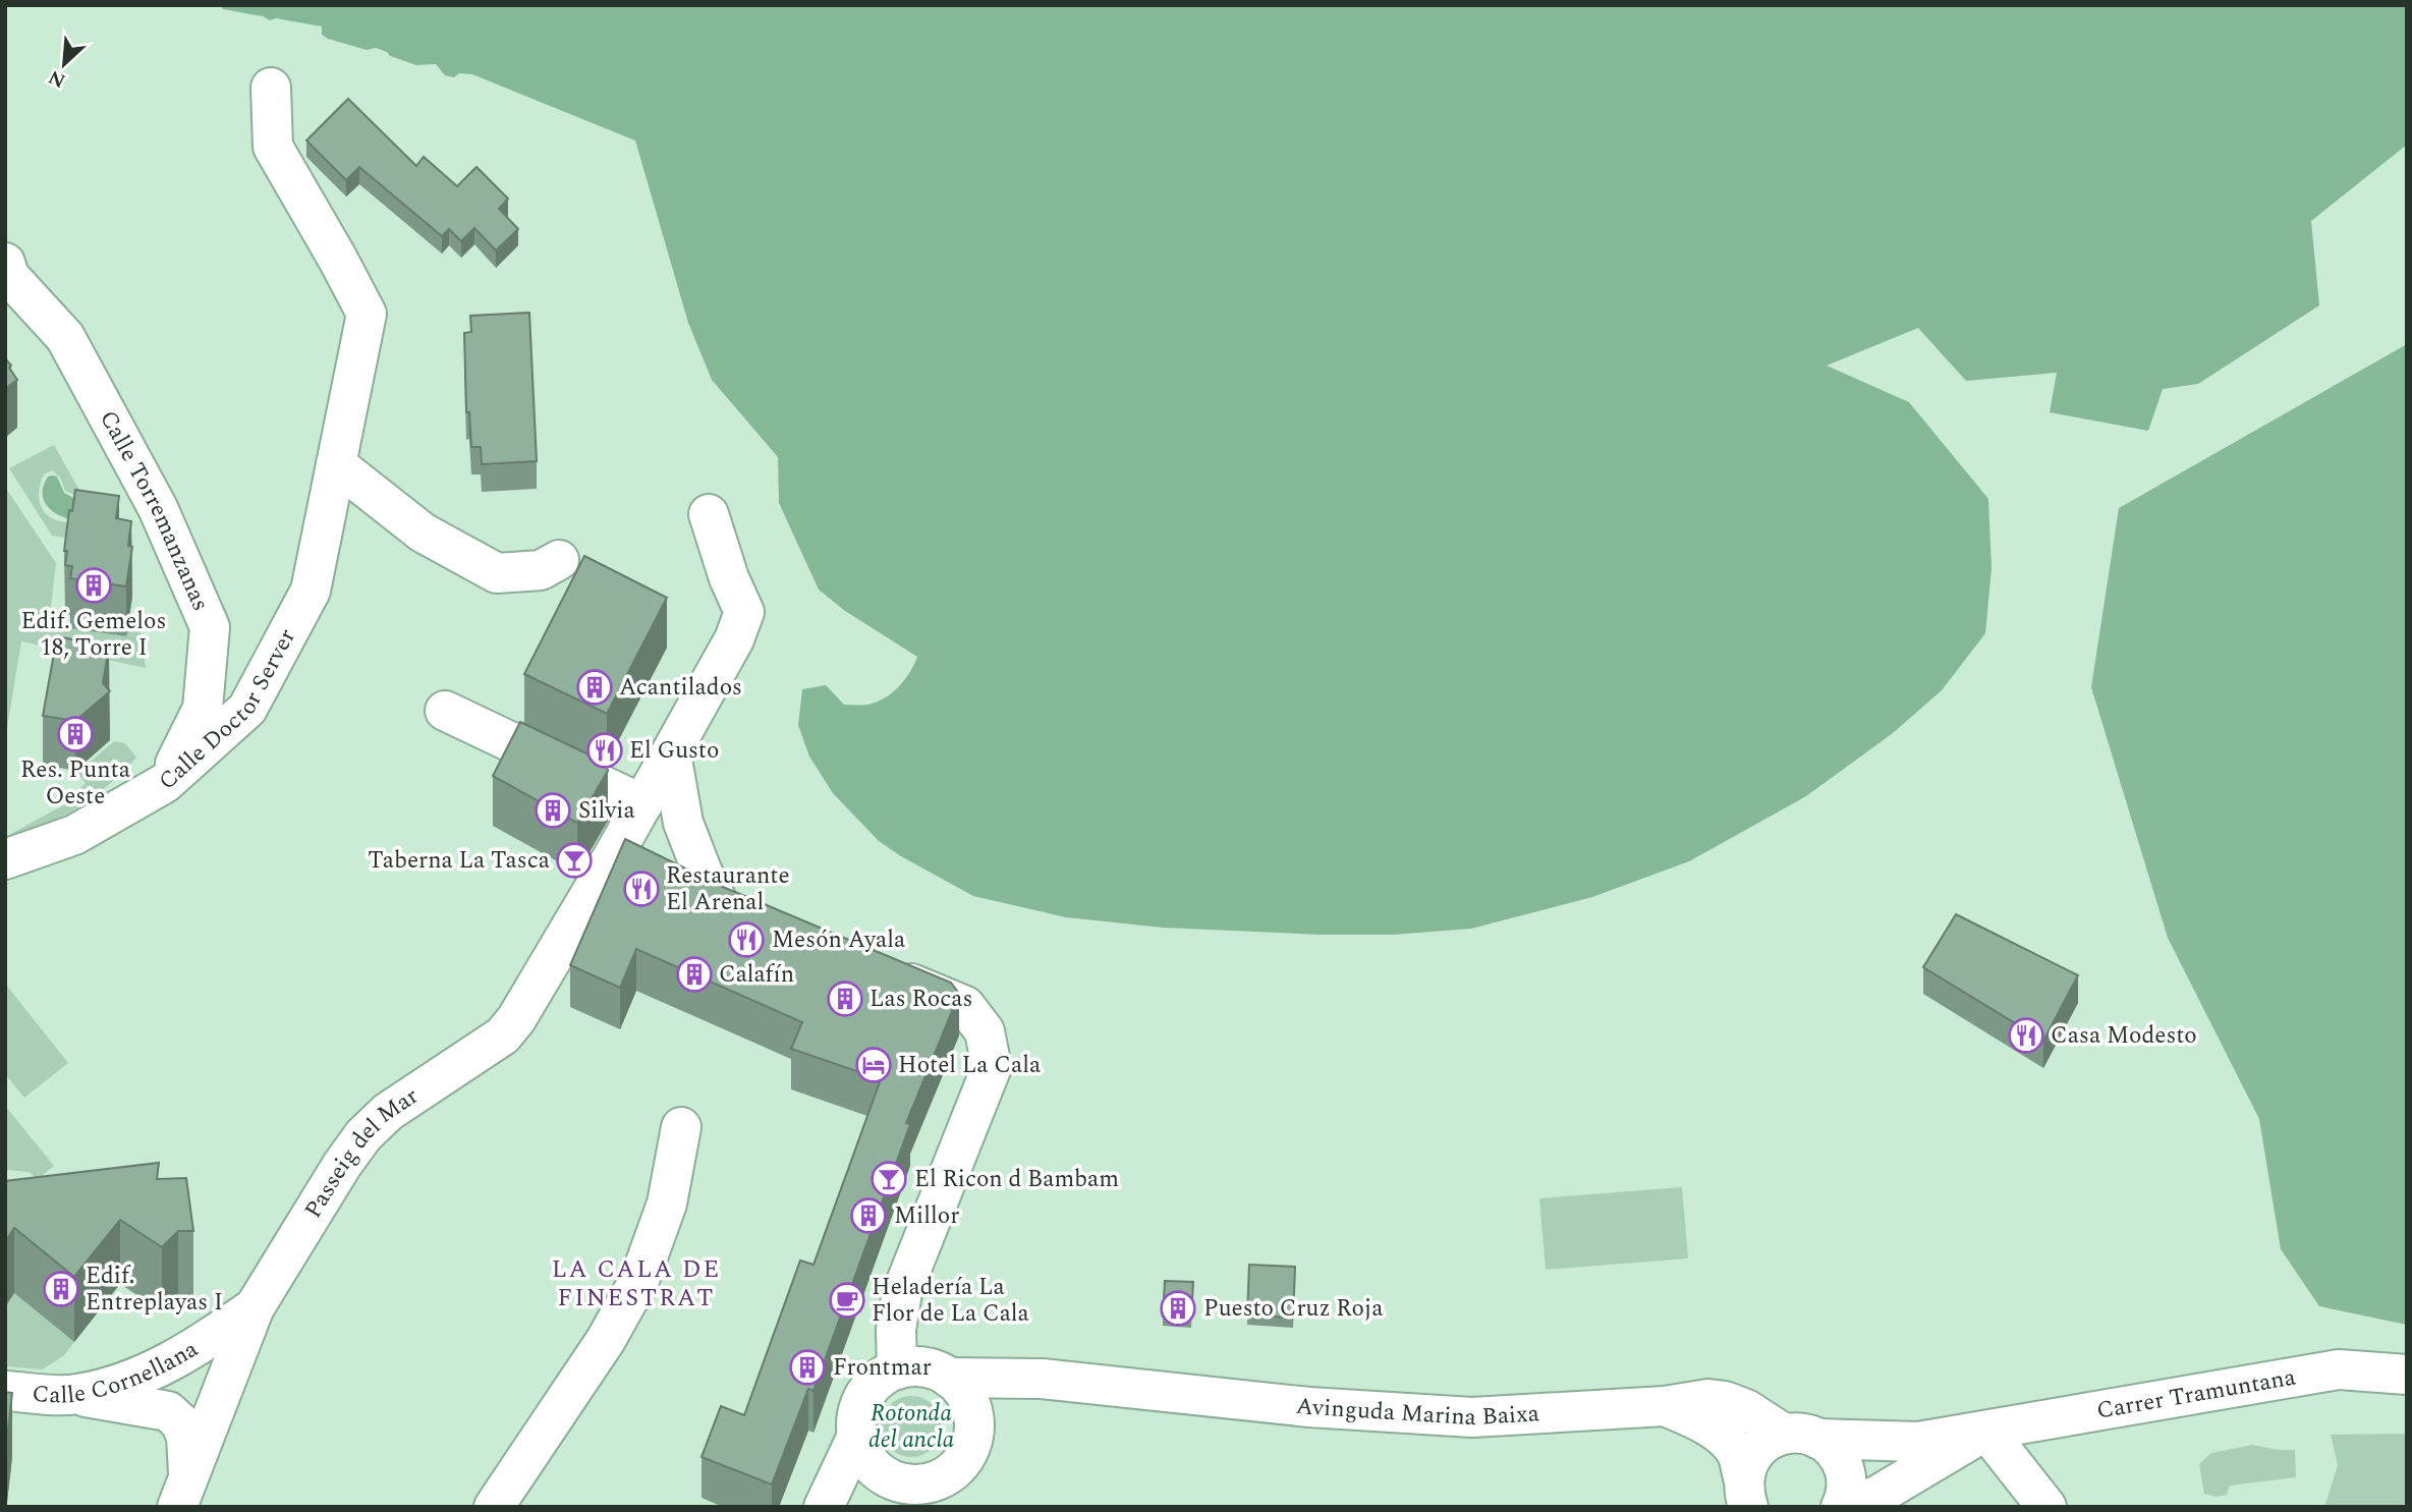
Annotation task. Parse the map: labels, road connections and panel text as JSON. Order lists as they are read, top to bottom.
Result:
{
  "streets": {
    "street": [
      "Calle Torremanzanas",
      "Calle Doctor Server",
      "Passeig del Mar",
      "Calle Cornellana",
      "Carrer Tramuntana",
      "Avinguda Marina Baixa"
    ]
  },
  "crossings": [
    ["Calle Torremanzanas", "Calle Doctor Server"],
    ["Passeig del Mar", "Calle Cornellana"],
    ["Carrer Tramuntana", "Avinguda Marina Baixa"]
  ],
  "districts": ["LA CALA DE FINESTRAT"],
  "parks": ["Rotonda del ancla"],
  "places": {
    "building": [
      "Edif. Gemelos 18, Torre I",
      "Acantilados",
      "Res. Punta Oeste",
      "Silvia",
      "Calafín",
      "Las Rocas",
      "Millor",
      "Edif. Entreplayas I",
      "Puesto Cruz Roja",
      "Frontmar"
    ],
    "restaurant": [
      "El Gusto",
      "Restaurante El Arenal",
      "Mesón Ayala",
      "Casa Modesto"
    ],
    "bar": ["Taberna La Tasca", "El Ricon d Bambam"],
    "hotel": ["Hotel La Cala"],
    "cafe": ["Heladería La Flor de La Cala"]
  },
  "north": "bottom left"
}
